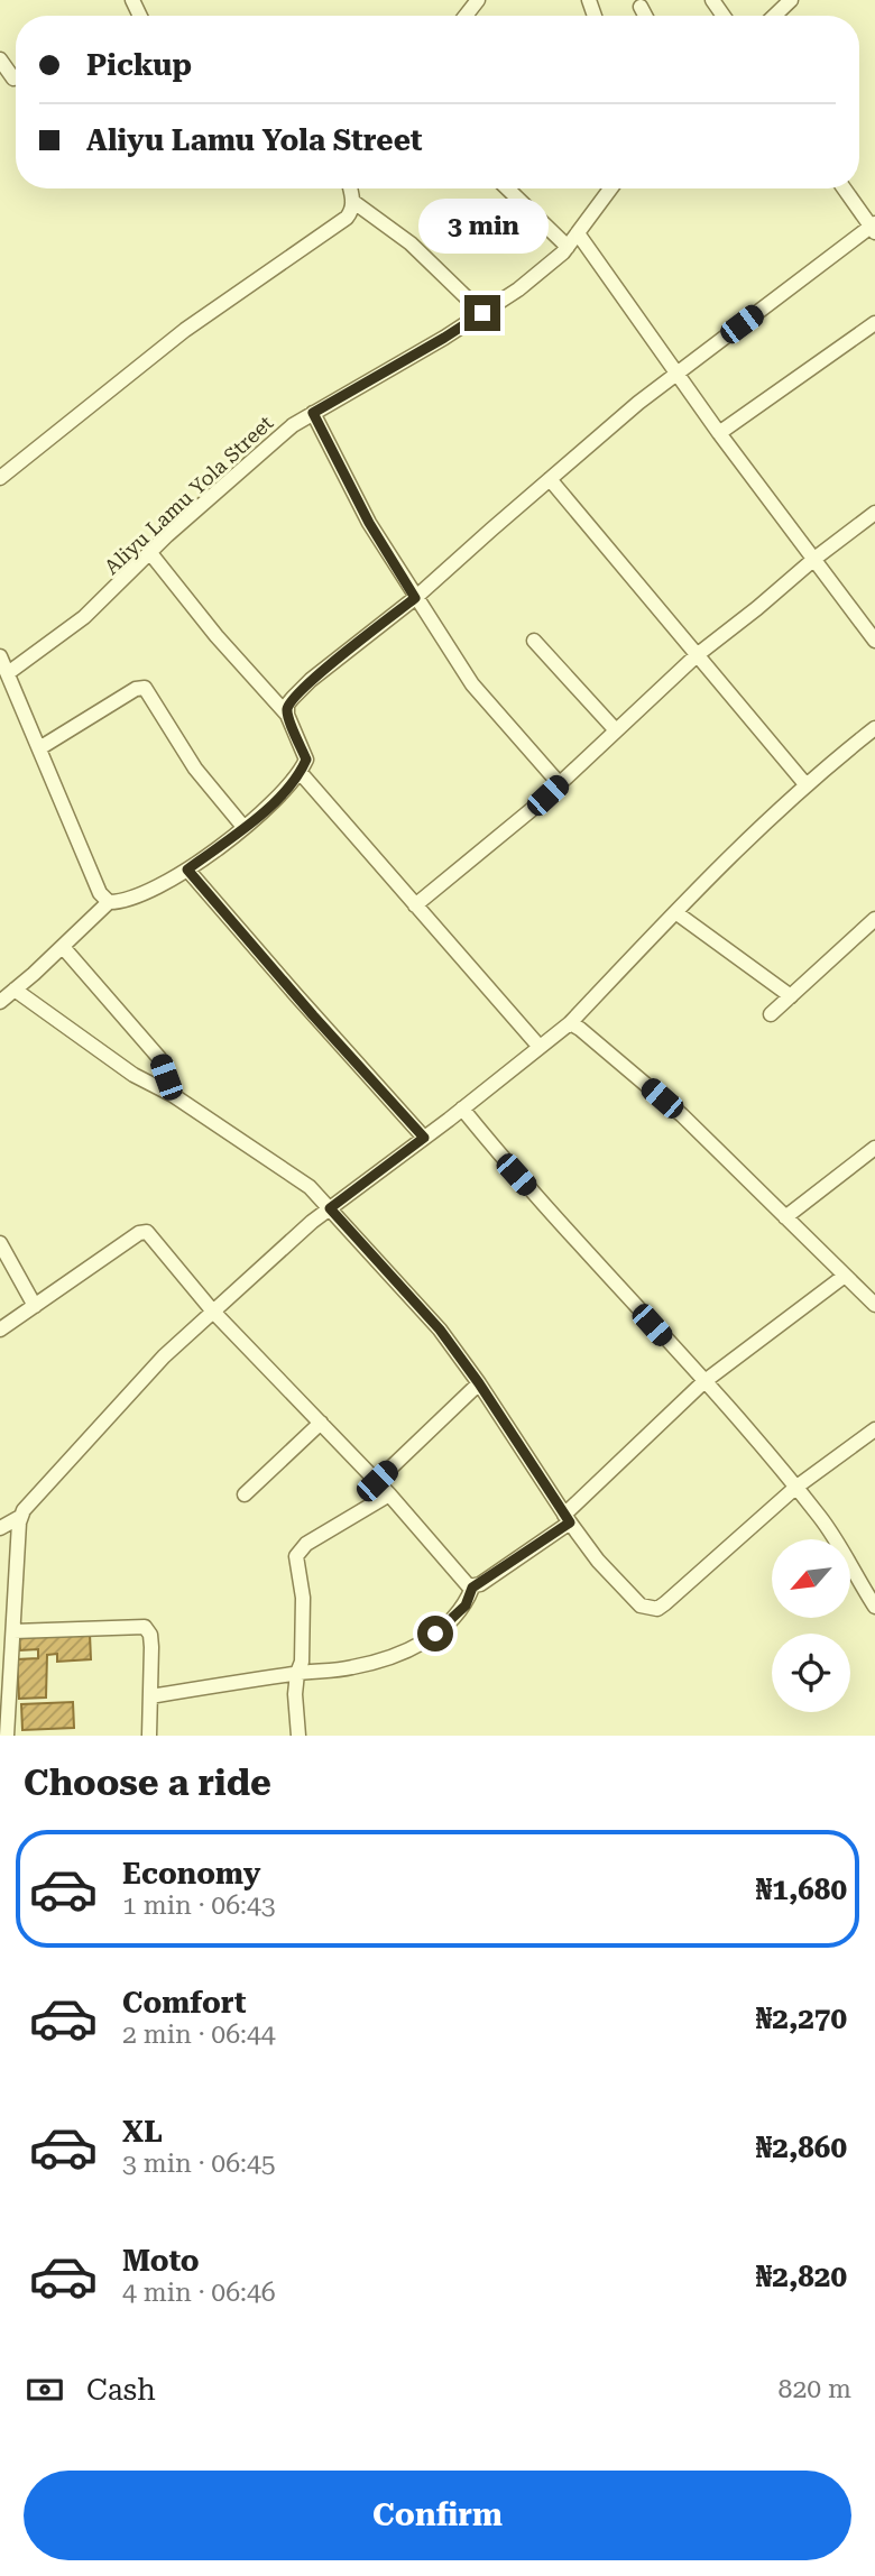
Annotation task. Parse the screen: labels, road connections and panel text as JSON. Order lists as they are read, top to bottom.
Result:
{
  "streets": {
    "street": ["Aliyu Lamu Yola Street"]
  },
  "north": "bottom left",
  "page": {
    "banner": ["Pickup", "Aliyu Lamu Yola Street"],
    "bubble": "3 min",
    "heading": "Choose a ride",
    "list": [
      {
        "name": "Economy",
        "note": "1 min · 06:43",
        "value": "₦1,680"
      },
      {
        "name": "Comfort",
        "note": "2 min · 06:44",
        "value": "₦2,270"
      },
      {
        "name": "XL",
        "note": "3 min · 06:45",
        "value": "₦2,860"
      },
      {
        "name": "Moto",
        "note": "4 min · 06:46",
        "value": "₦2,820"
      }
    ],
    "pay": ["Cash", "820 m"],
    "buttons": "Confirm"
  }
}
